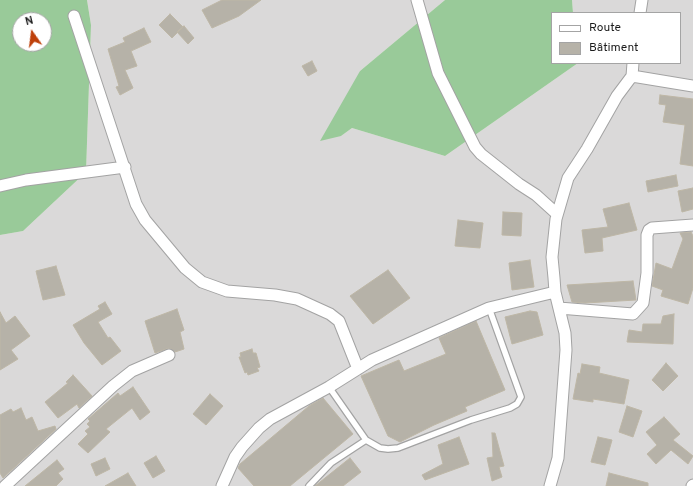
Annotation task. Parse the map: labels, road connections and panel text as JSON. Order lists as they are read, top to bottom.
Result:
{
  "legend": ["Route", "Bâtiment"],
  "north": "top"
}
